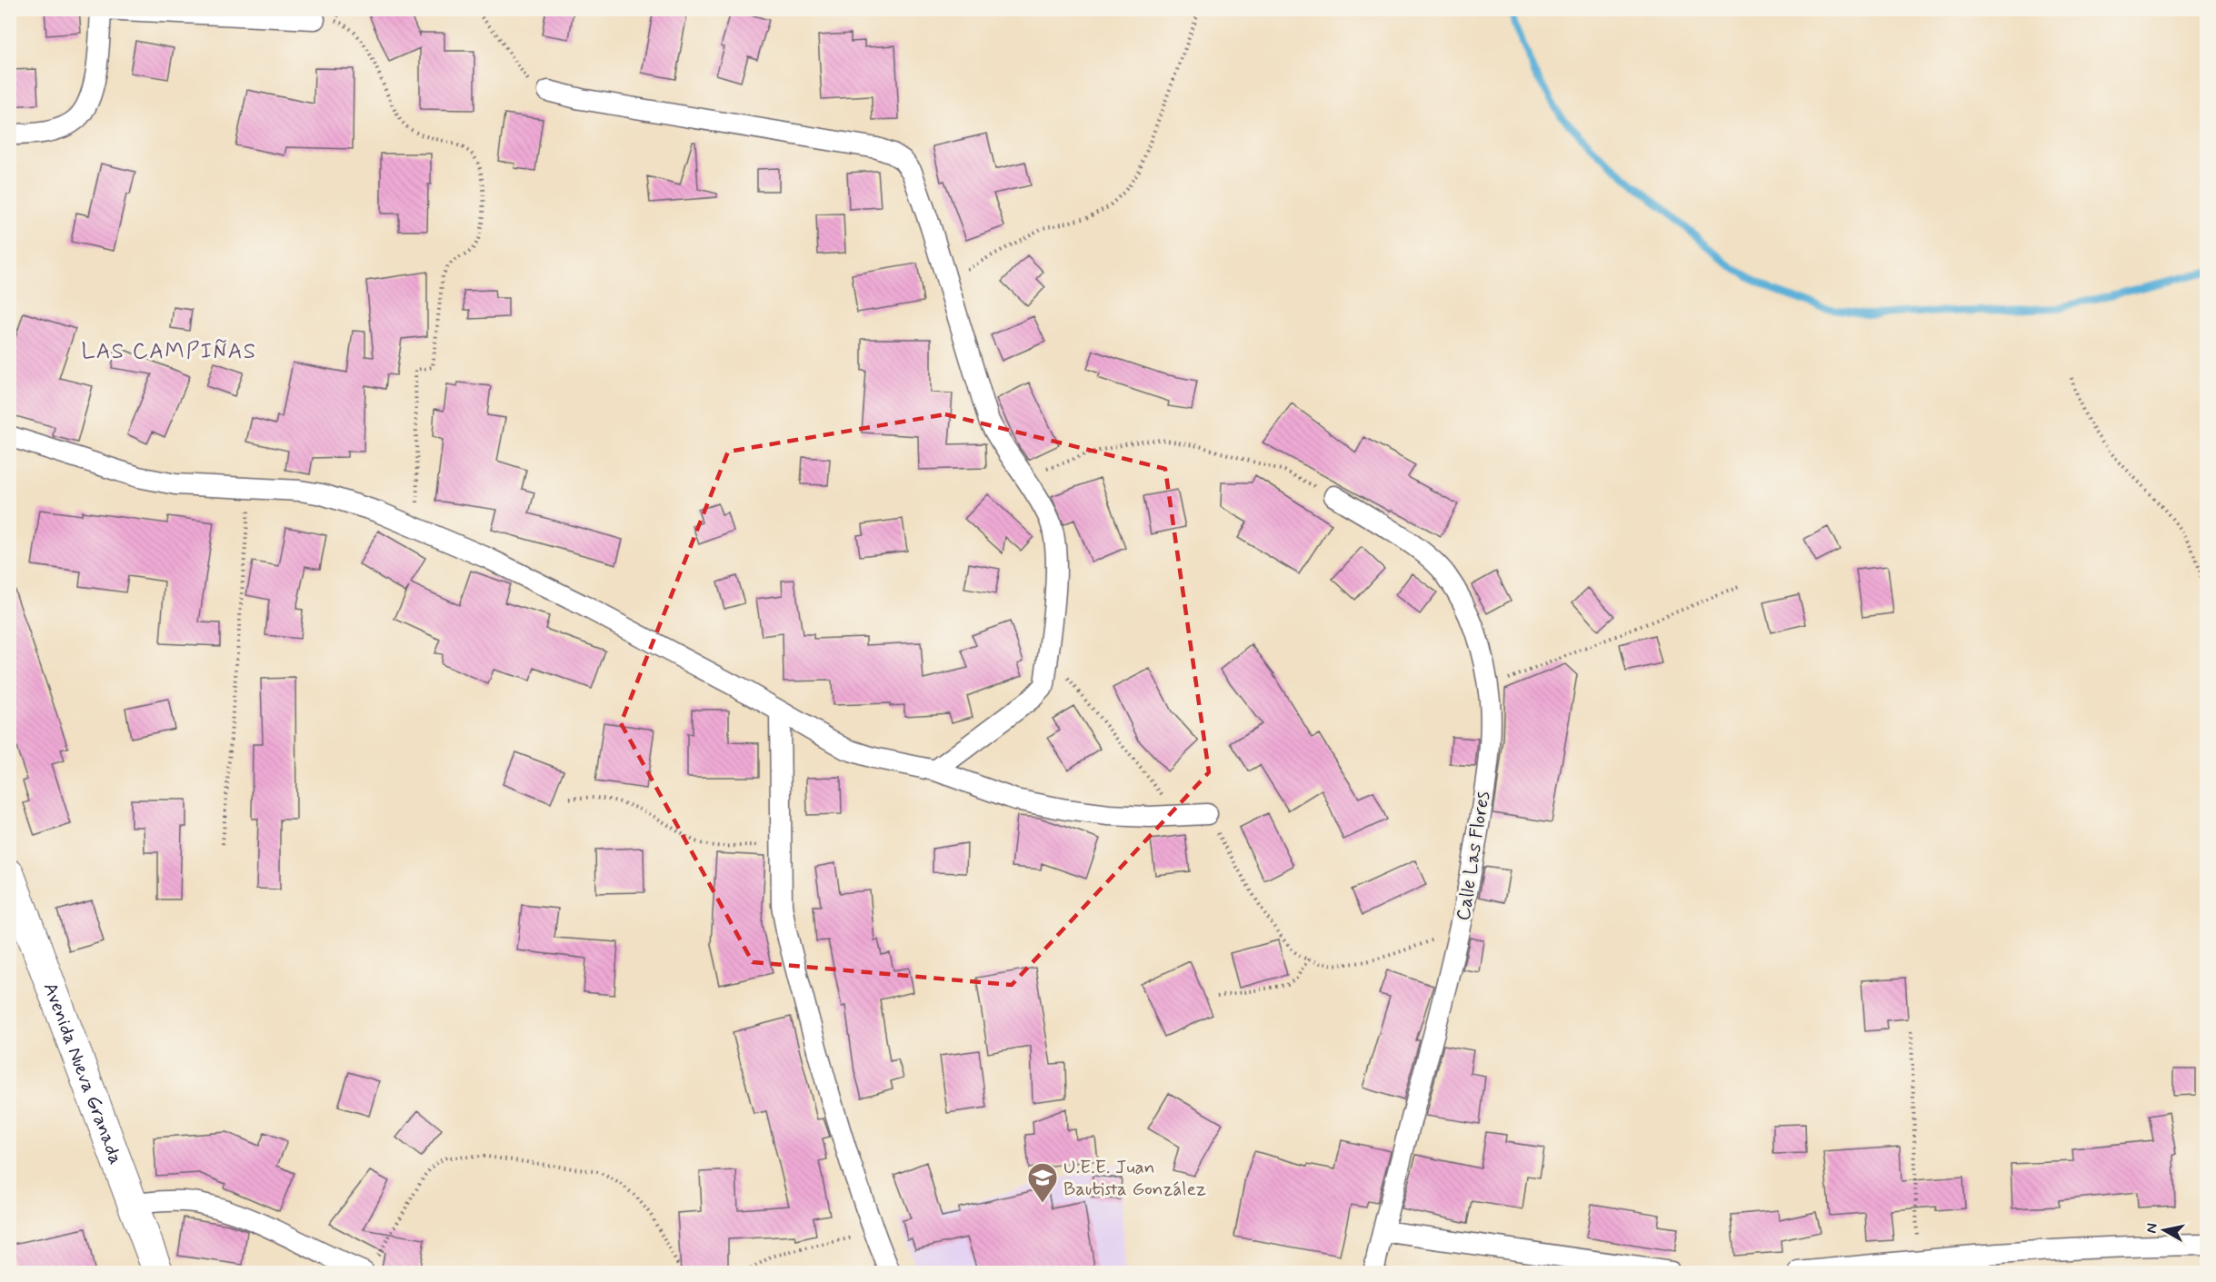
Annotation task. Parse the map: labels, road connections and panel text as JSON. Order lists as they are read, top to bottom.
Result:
{
  "streets": {
    "street": ["Calle Las Flores", "Avenida Nueva Granada"]
  },
  "districts": ["LAS CAMPIÑAS"],
  "places": {
    "school or university": ["U.E.E. Juan Bautista González"]
  },
  "north": "left"
}
